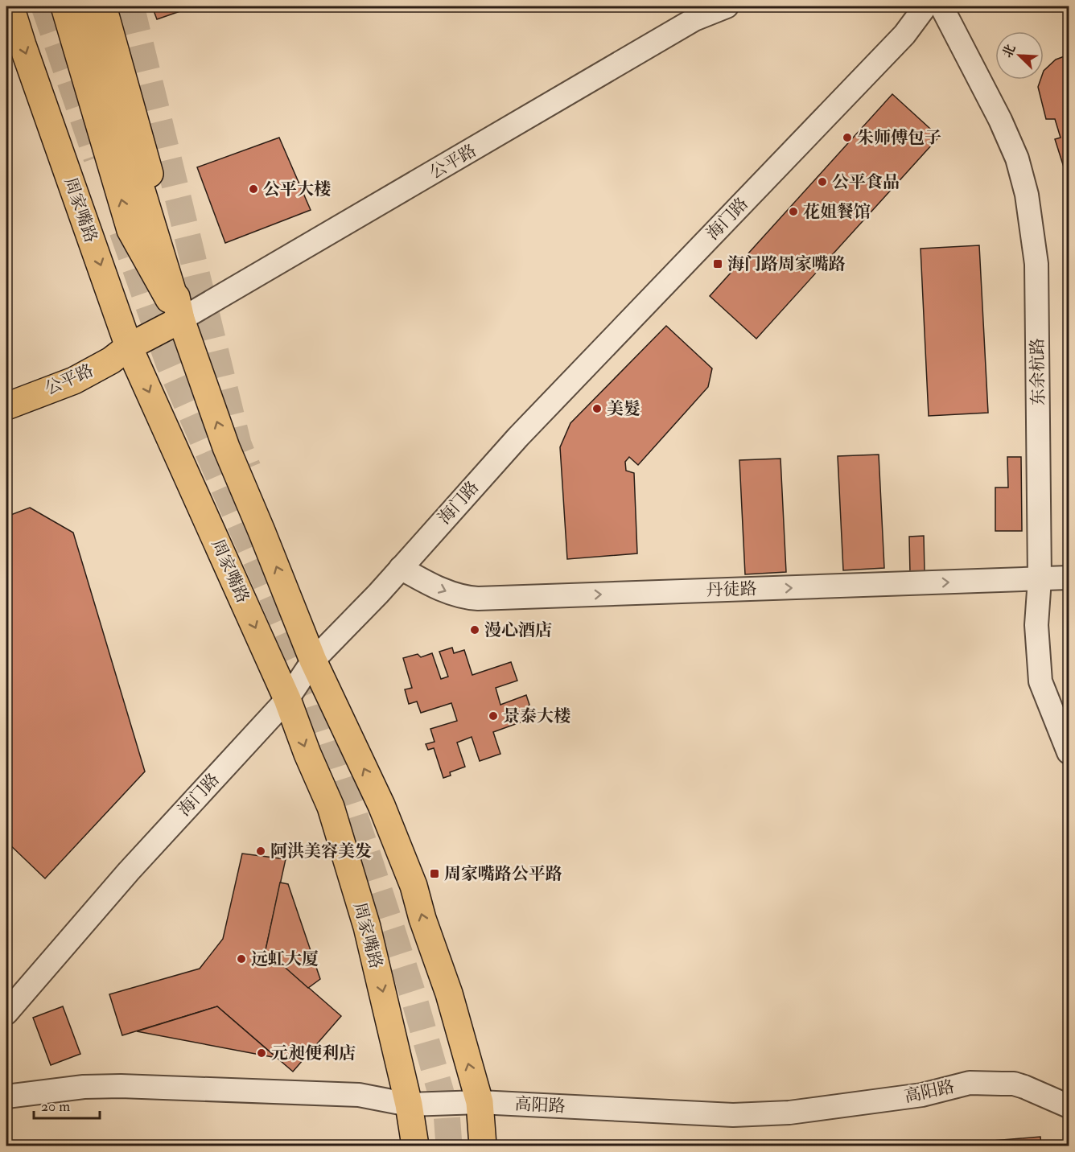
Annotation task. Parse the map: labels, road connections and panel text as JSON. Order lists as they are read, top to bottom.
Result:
{
  "streets": {
    "main road": ["公平路", "周家嘴路"],
    "street": [
      "海门路",
      "东余杭路",
      "丹徒路",
      "高阳路"
    ]
  },
  "crossings": [
    ["公平路", "周家嘴路"],
    ["周家嘴路", "海门路"],
    ["周家嘴路", "高阳路"],
    ["海门路", "丹徒路"],
    ["东余杭路", "丹徒路"]
  ],
  "one_way": ["丹徒路"],
  "places": {
    "other": [
      "朱师傅包子",
      "公平食品",
      "公平大楼",
      "花姐餐馆",
      "美髮",
      "漫心酒店",
      "景泰大楼",
      "阿洪美容美发",
      "远虹大厦",
      "元昶便利店"
    ],
    "transit": ["海门路周家嘴路", "周家嘴路公平路"]
  },
  "scale_bar": "20 m",
  "north": "top left"
}
